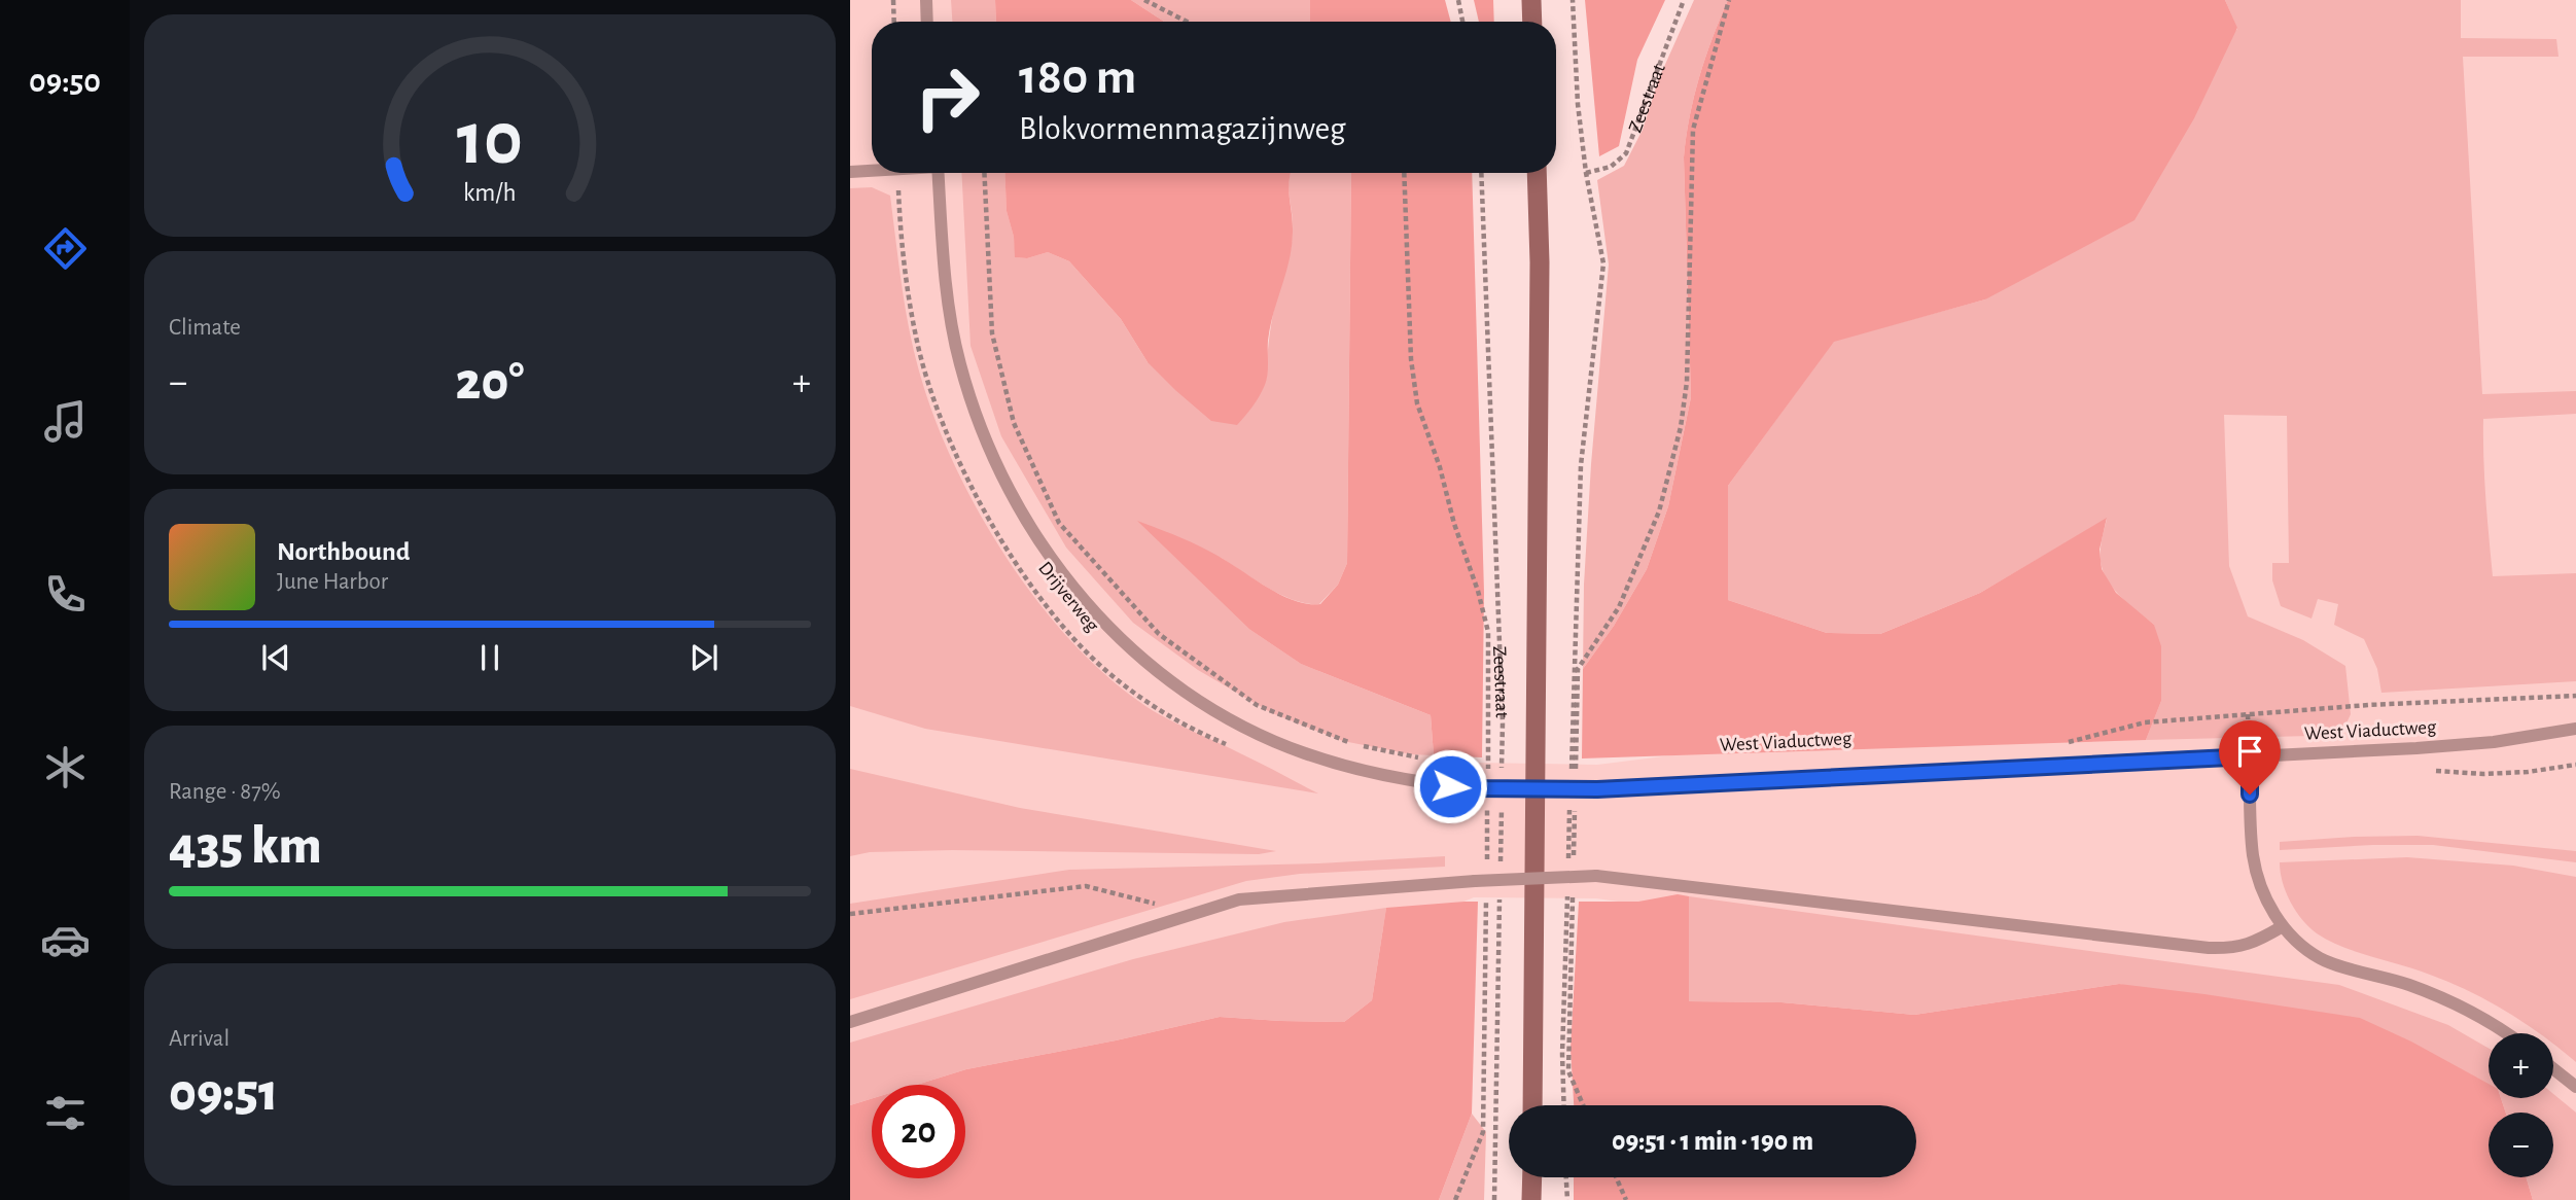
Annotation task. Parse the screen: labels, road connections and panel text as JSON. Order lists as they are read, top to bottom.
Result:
{
  "streets": {
    "main road": ["Zeestraat"],
    "lane": ["Drijverweg", "West Viaductweg"]
  },
  "crossings": [
    ["Drijverweg", "West Viaductweg"]
  ],
  "page": {
    "tabs": "09:50",
    "turn": ["180 m", "Blokvormenmagazijnweg"],
    "tile": [
      "Climate",
      ["Range · 87%", "435 km"],
      ["Arrival", "09:51"]
    ],
    "heat": ["−", "20°", "+"],
    "song": ["Northbound", "June Harbor"],
    "map_buttons": ["+", "−"],
    "limit": "20",
    "trip": "09:51 · 1 min · 190 m",
    "gauge": ["10", "km/h"]
  }
}
